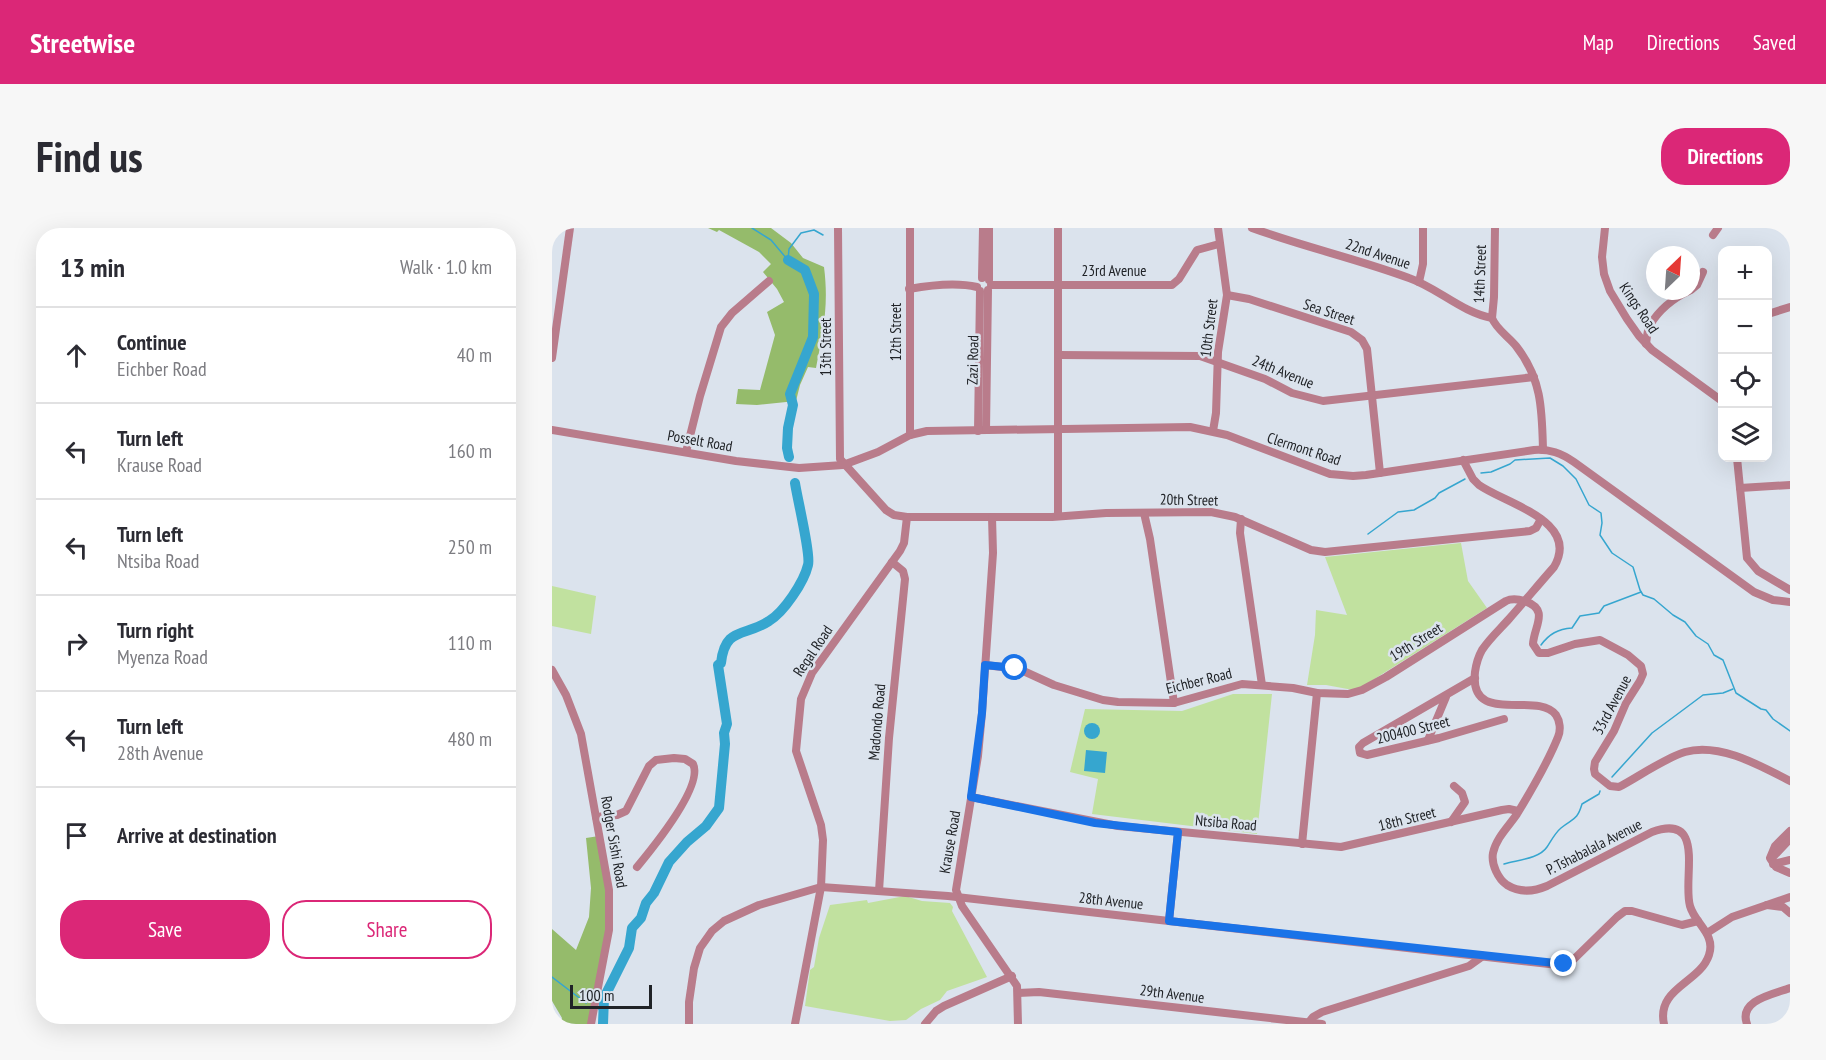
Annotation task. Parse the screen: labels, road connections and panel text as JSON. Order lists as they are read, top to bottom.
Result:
{
  "streets": {
    "street": [
      "22nd Avenue",
      "23rd Avenue",
      "14th Street",
      "Kings Road",
      "Sea Street",
      "10th Street",
      "12th Street",
      "13th Street",
      "Zazi Road",
      "24th Avenue",
      "Posselt Road",
      "Clermont Road",
      "20th Street",
      "19th Street",
      "Regal Road",
      "Eichber Road",
      "33rd Avenue",
      "Madondo Road",
      "200400 Street",
      "18th Street",
      "Ntsiba Road",
      "Rodger Sishi Road",
      "Krause Road",
      "P. Tshabalala Avenue",
      "28th Avenue",
      "29th Avenue"
    ]
  },
  "crossings": [
    ["22nd Avenue", "14th Street"],
    ["23rd Avenue", "10th Street"],
    ["23rd Avenue", "12th Street"],
    ["23rd Avenue", "Zazi Road"],
    ["14th Street", "24th Avenue"],
    ["14th Street", "Clermont Road"],
    ["Sea Street", "10th Street"],
    ["Sea Street", "24th Avenue"],
    ["Sea Street", "Clermont Road"],
    ["10th Street", "24th Avenue"],
    ["10th Street", "Clermont Road"],
    ["12th Street", "Clermont Road"],
    ["13th Street", "Posselt Road"],
    ["13th Street", "Clermont Road"],
    ["13th Street", "20th Street"],
    ["Zazi Road", "Clermont Road"],
    ["Posselt Road", "Clermont Road"],
    ["Posselt Road", "20th Street"],
    ["Clermont Road", "20th Street"],
    ["20th Street", "Regal Road"],
    ["20th Street", "Krause Road"],
    ["19th Street", "Eichber Road"],
    ["19th Street", "33rd Avenue"],
    ["Regal Road", "Madondo Road"],
    ["Regal Road", "28th Avenue"],
    ["Eichber Road", "Krause Road"],
    ["Madondo Road", "28th Avenue"],
    ["200400 Street", "P. Tshabalala Avenue"],
    ["18th Street", "Ntsiba Road"],
    ["18th Street", "P. Tshabalala Avenue"],
    ["Ntsiba Road", "Krause Road"],
    ["Krause Road", "28th Avenue"],
    ["P. Tshabalala Avenue", "28th Avenue"]
  ],
  "scale_bar": "100 m",
  "north": "top right",
  "page": {
    "header": "Streetwise",
    "nav": ["Map", "Directions", "Saved"],
    "buttons": [
      "Directions",
      ["Save", "Share"]
    ],
    "title": "Find us",
    "heading": ["13 min", "Walk · 1.0 km"],
    "map_buttons": ["+", "−"],
    "list": [
      ["Continue", "Eichber Road", "40 m"],
      ["Turn left", "Krause Road", "160 m"],
      ["Turn left", "Ntsiba Road", "250 m"],
      ["Turn right", "Myenza Road", "110 m"],
      ["Turn left", "28th Avenue", "480 m"],
      "Arrive at destination"
    ],
    "scale": "100 m"
  }
}
